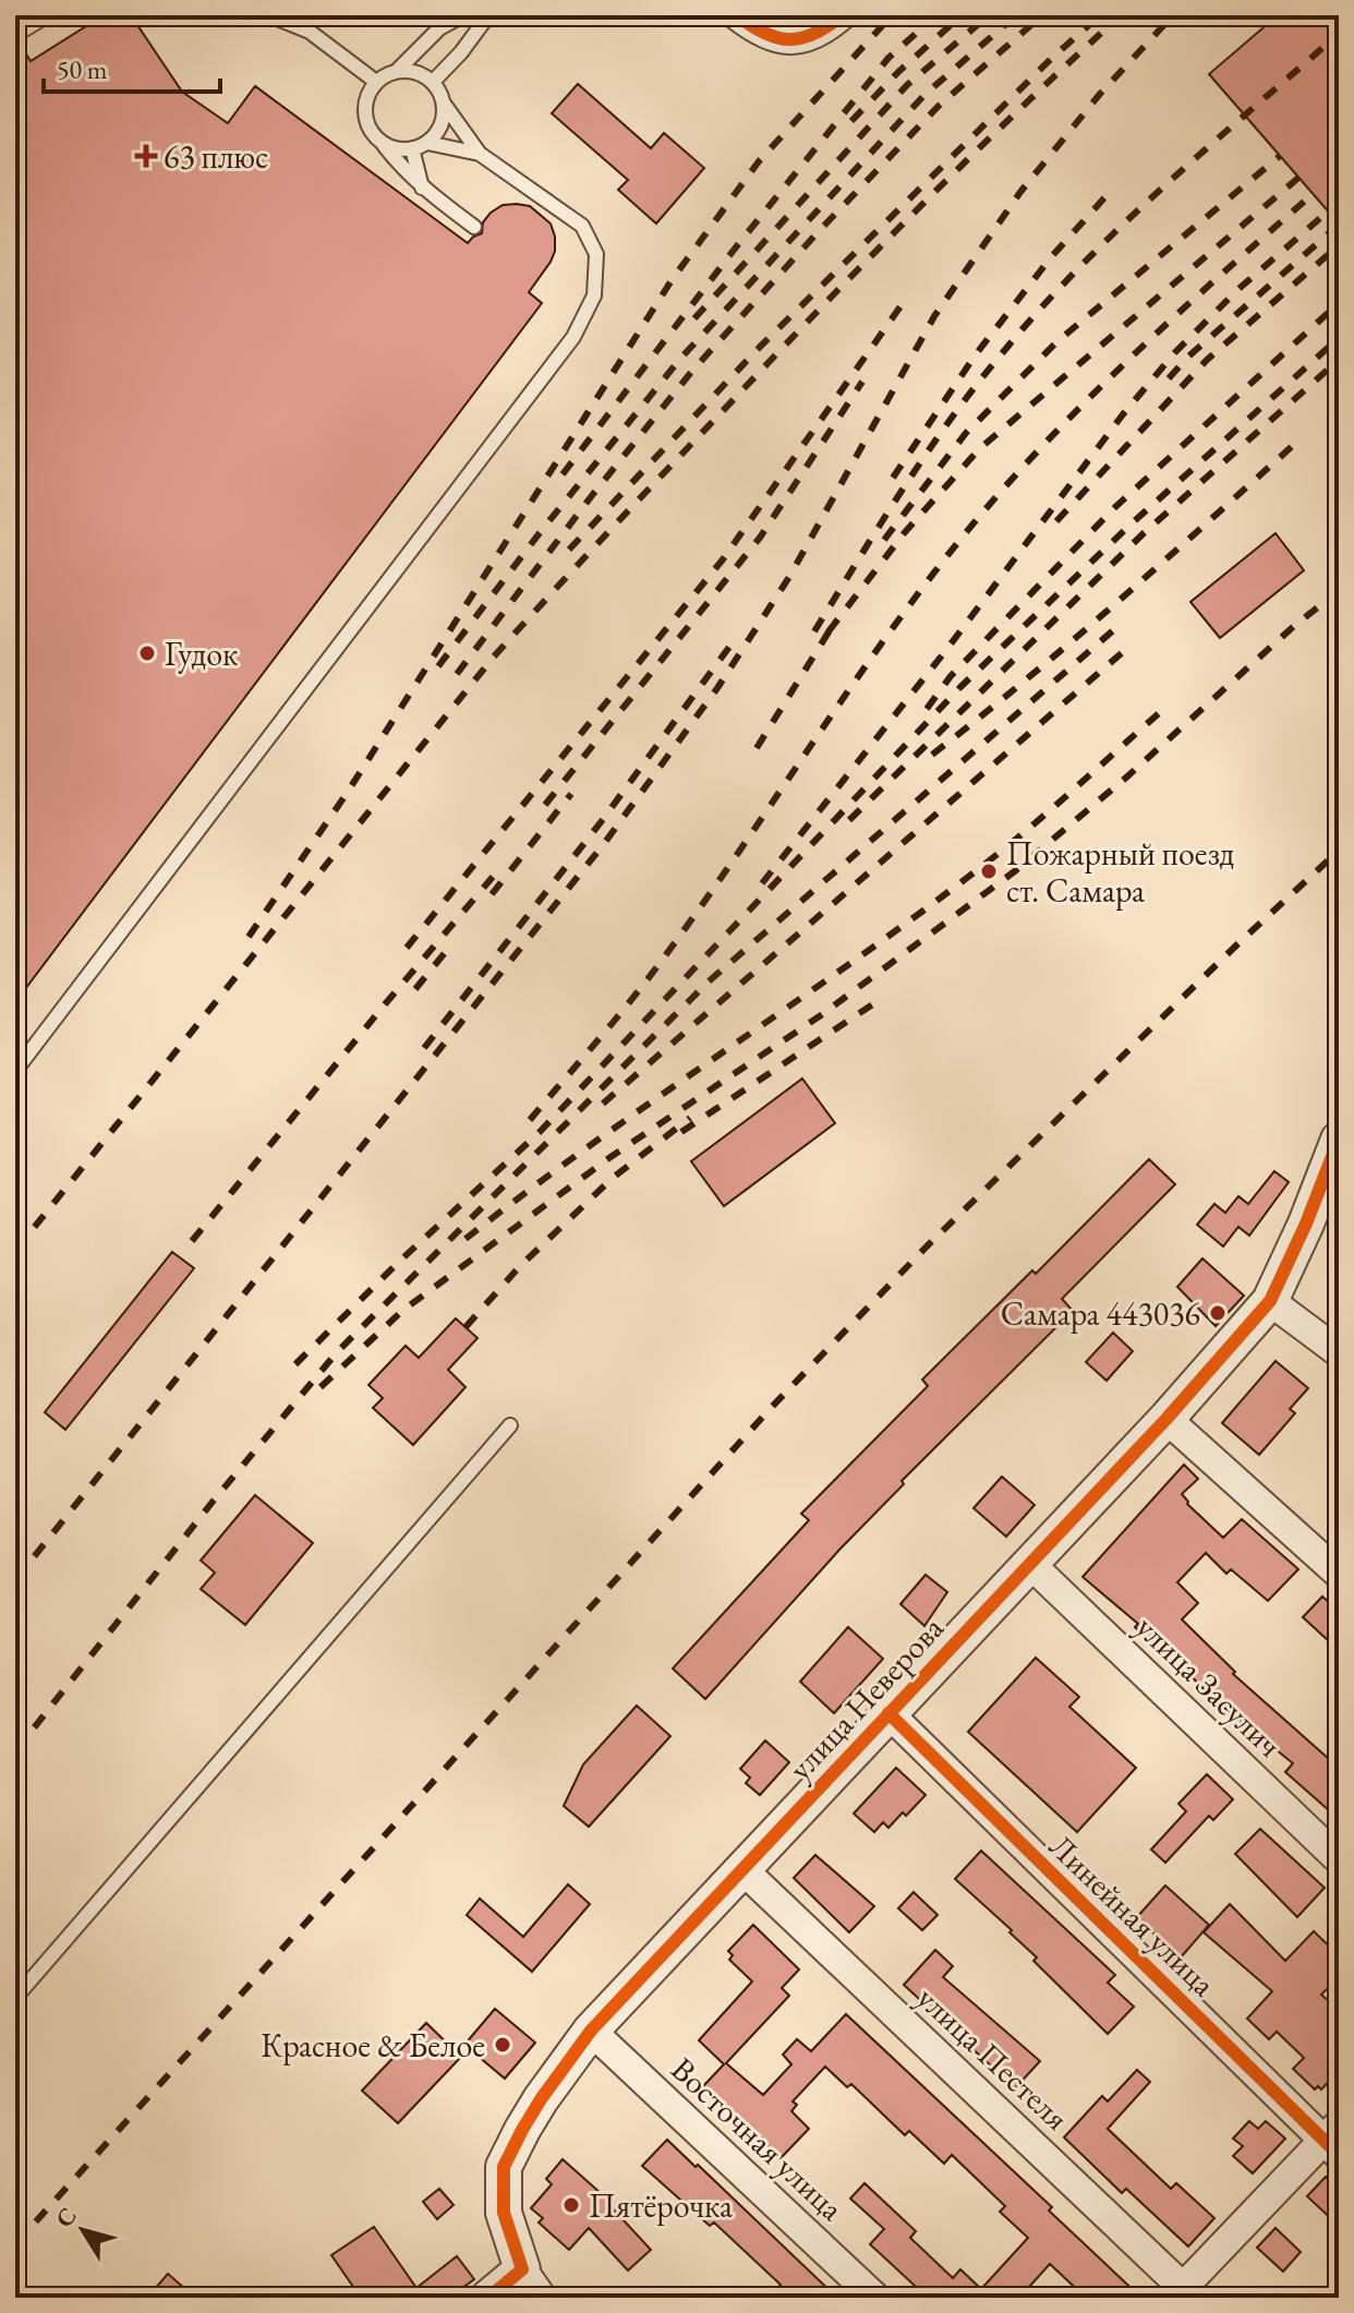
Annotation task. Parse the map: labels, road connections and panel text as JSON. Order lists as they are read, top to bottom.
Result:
{
  "streets": {
    "street": [
      "улица Засулич",
      "улица Неверова",
      "Линейная улица",
      "улица Пестеля",
      "Восточная улица"
    ]
  },
  "crossings": [
    ["улица Засулич", "улица Неверова"],
    ["улица Неверова", "Линейная улица"],
    ["улица Неверова", "улица Пестеля"],
    ["улица Неверова", "Восточная улица"]
  ],
  "places": {
    "health": ["63 плюс"],
    "other": [
      "Гудок",
      "Пожарный поезд ст. Самара",
      "Самара 443036",
      "Красное & Белое",
      "Пятёрочка"
    ]
  },
  "scale_bar": "50 m",
  "north": "top left"
}
